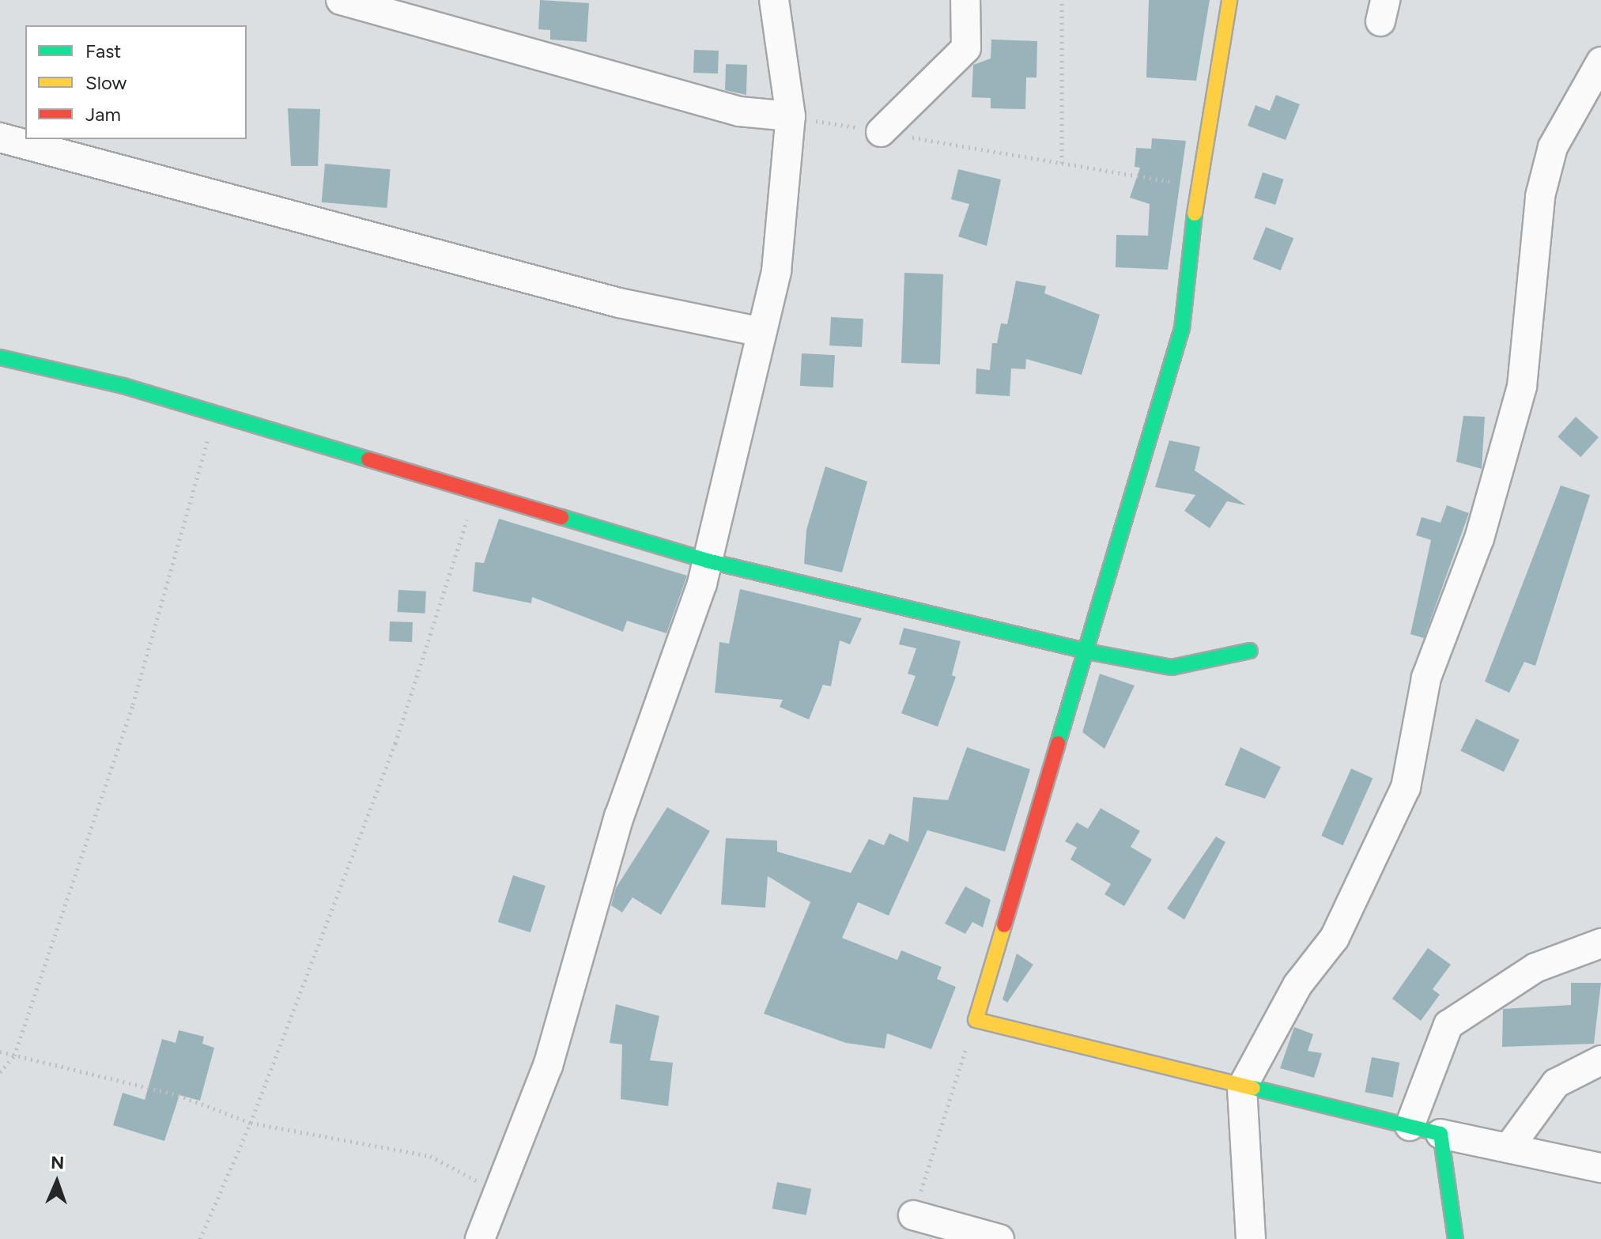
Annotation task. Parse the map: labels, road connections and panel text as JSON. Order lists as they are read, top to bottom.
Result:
{
  "legend": ["Fast", "Slow", "Jam"],
  "north": "top"
}
